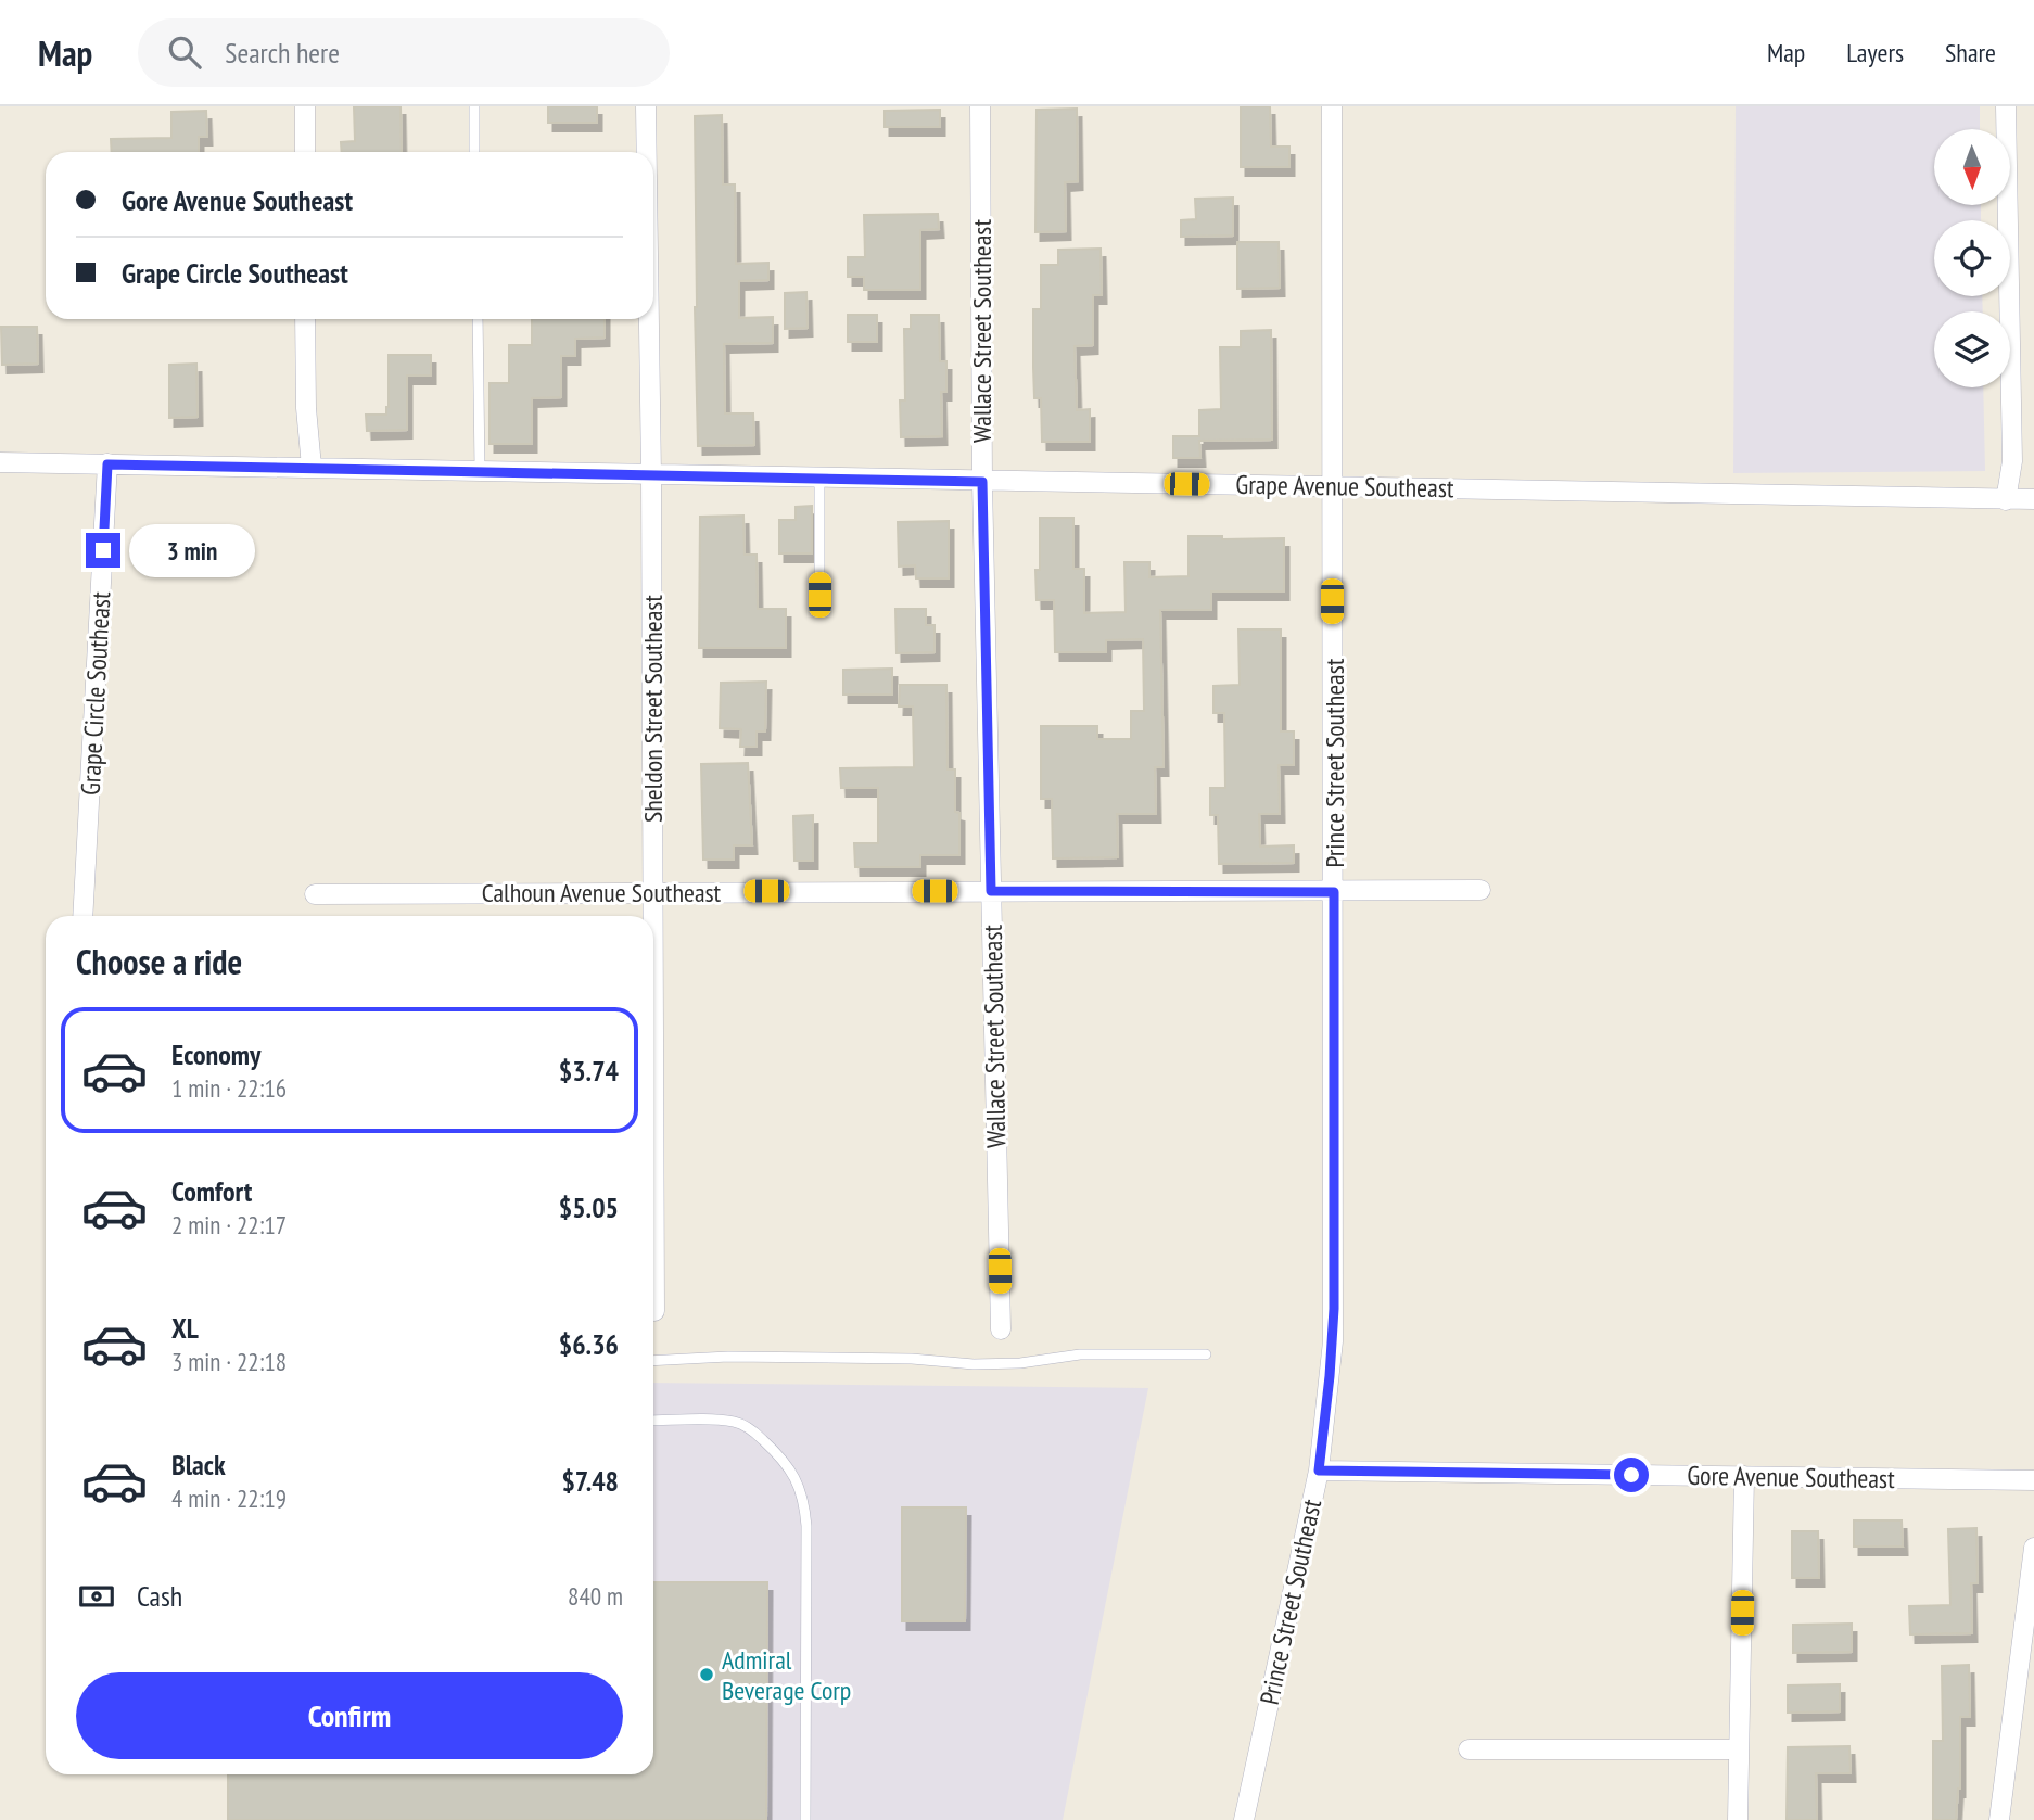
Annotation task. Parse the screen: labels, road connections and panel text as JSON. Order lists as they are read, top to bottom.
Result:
{
  "streets": {
    "street": [
      "Wallace Street Southeast",
      "Grape Avenue Southeast",
      "Grape Circle Southeast",
      "Sheldon Street Southeast",
      "Prince Street Southeast",
      "Calhoun Avenue Southeast",
      "Gore Avenue Southeast"
    ]
  },
  "crossings": [
    ["Wallace Street Southeast", "Grape Avenue Southeast"],
    ["Wallace Street Southeast", "Calhoun Avenue Southeast"],
    ["Grape Avenue Southeast", "Grape Circle Southeast"],
    ["Grape Avenue Southeast", "Sheldon Street Southeast"],
    ["Grape Avenue Southeast", "Prince Street Southeast"],
    ["Sheldon Street Southeast", "Calhoun Avenue Southeast"],
    ["Prince Street Southeast", "Calhoun Avenue Southeast"],
    ["Prince Street Southeast", "Gore Avenue Southeast"]
  ],
  "places": ["Admiral Beverage Corp"],
  "north": "bottom",
  "page": {
    "header": "Map",
    "search": "Search here",
    "nav": ["Map", "Layers", "Share"],
    "banner": ["Gore Avenue Southeast", "Grape Circle Southeast"],
    "bubble": "3 min",
    "heading": "Choose a ride",
    "list": [
      {
        "name": "Economy",
        "note": "1 min · 22:16",
        "value": "$3.74"
      },
      {
        "name": "Comfort",
        "note": "2 min · 22:17",
        "value": "$5.05"
      },
      {
        "name": "XL",
        "note": "3 min · 22:18",
        "value": "$6.36"
      },
      {
        "name": "Black",
        "note": "4 min · 22:19",
        "value": "$7.48"
      }
    ],
    "pay": ["Cash", "840 m"],
    "buttons": "Confirm"
  }
}
